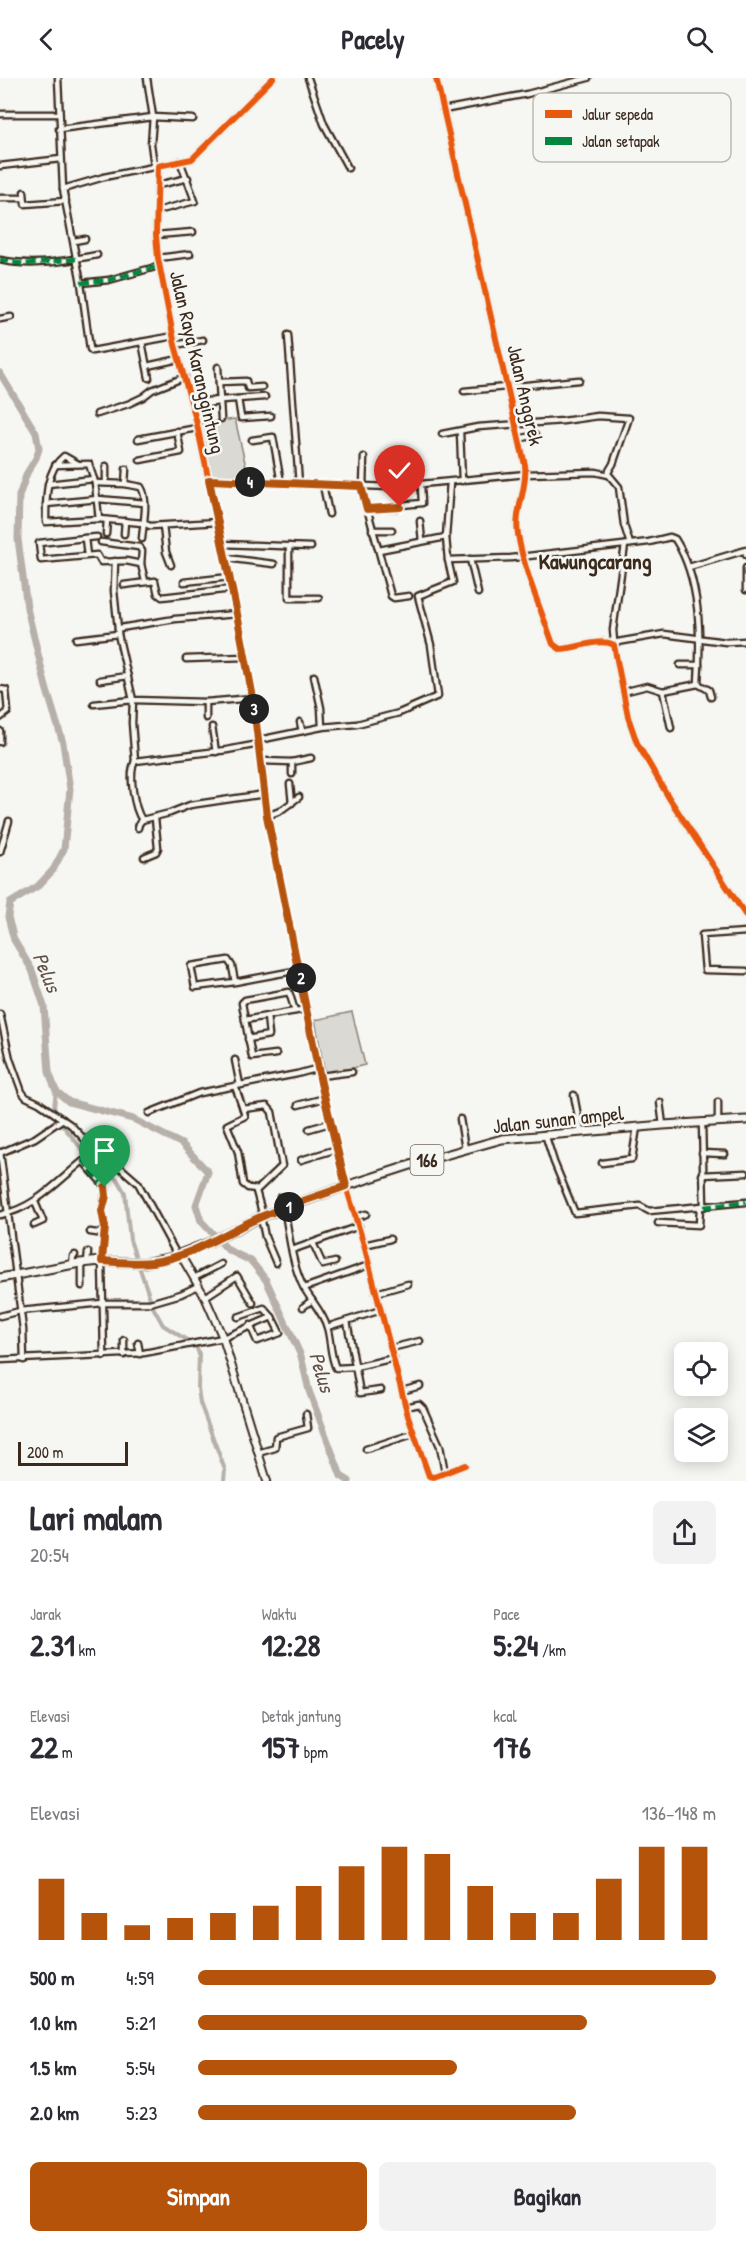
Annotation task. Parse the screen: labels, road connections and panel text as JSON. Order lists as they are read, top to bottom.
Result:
{
  "streets": {
    "main road": ["Jalan sunan ampel", "166"],
    "street": ["Jalan Raya Karanggintung", "Jalan Anggrek"]
  },
  "crossings": [
    ["Jalan Raya Karanggintung", "Jalan sunan ampel"]
  ],
  "districts": ["Kawungcarang"],
  "water": ["Pelus"],
  "legend": ["Jalur sepeda", "Jalan setapak"],
  "scale_bar": "200 m",
  "page": {
    "header": "Pacely",
    "pins": [
      "4",
      "3",
      "2",
      "1"
    ],
    "scale": "200 m",
    "heading": ["Lari malam", "20:54"],
    "stats": [
      ["Jarak", "2.31 km"],
      ["Waktu", "12:28"],
      ["Pace", "5:24 /km"],
      ["Elevasi", "22 m"],
      ["Detak jantung", "157 bpm"],
      ["kcal", "176"]
    ],
    "chart": ["Elevasi", "136–148 m"],
    "list": [
      {
        "name": "500 m",
        "note": "4:59"
      },
      {
        "name": "1.0 km",
        "note": "5:21"
      },
      {
        "name": "1.5 km",
        "note": "5:54"
      },
      {
        "name": "2.0 km",
        "note": "5:23"
      }
    ],
    "buttons": ["Simpan", "Bagikan"]
  }
}
